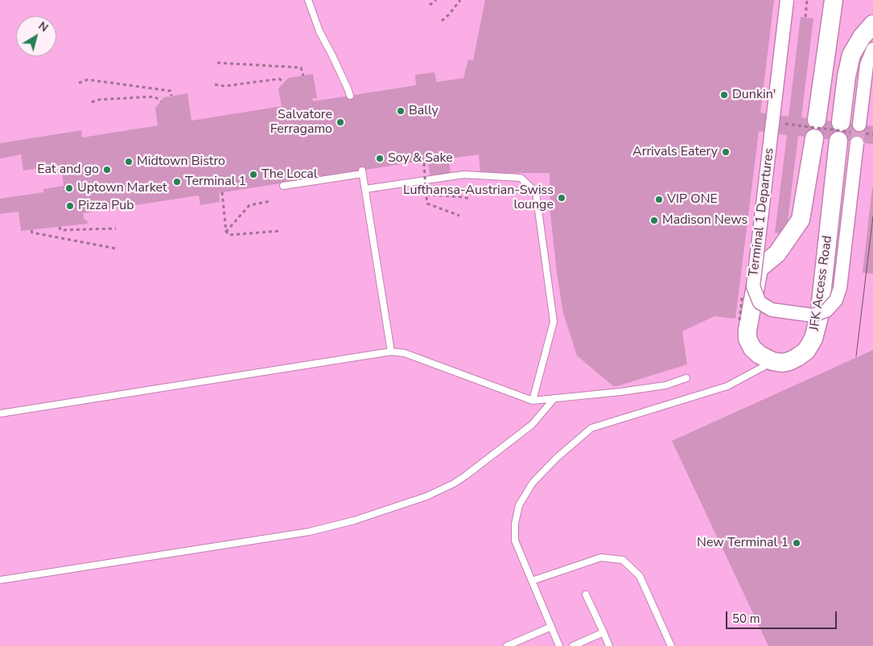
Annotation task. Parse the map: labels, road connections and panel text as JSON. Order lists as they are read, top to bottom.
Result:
{
  "streets": {
    "street": ["Terminal 1 Departures", "JFK Access Road"]
  },
  "places": [
    "Dunkin'",
    "Bally",
    "Salvatore Ferragamo",
    "Arrivals Eatery",
    "Soy & Sake",
    "Midtown Bistro",
    "Eat and go",
    "The Local",
    "Terminal 1",
    "Uptown Market",
    "Lufthansa-Austrian-Swiss lounge",
    "VIP ONE",
    "Pizza Pub",
    "Madison News",
    "New Terminal 1"
  ],
  "scale_bar": "50 m",
  "north": "top right"
}
